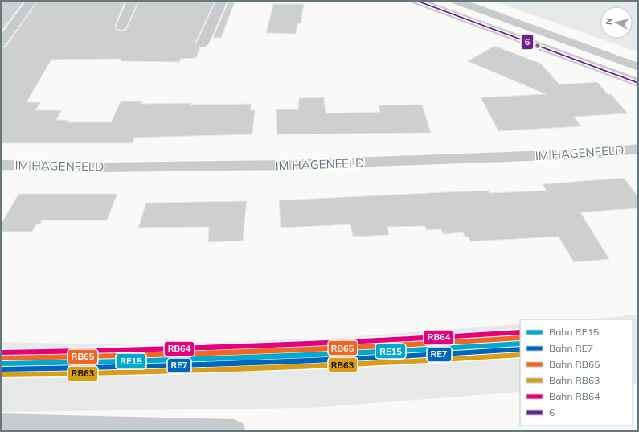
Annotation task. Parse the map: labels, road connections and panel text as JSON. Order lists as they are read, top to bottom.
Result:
{
  "streets": {
    "street": ["IM HAGENFELD"]
  },
  "lines": [
    "transit line 6",
    "rail line RB64",
    "rail line RB65",
    "rail line RE15",
    "rail line RE7",
    "rail line RB63"
  ],
  "legend": [
    "Bahn RE15",
    "Bahn RE7",
    "Bahn RB65",
    "Bahn RB63",
    "Bahn RB64",
    "6"
  ],
  "north": "left"
}
